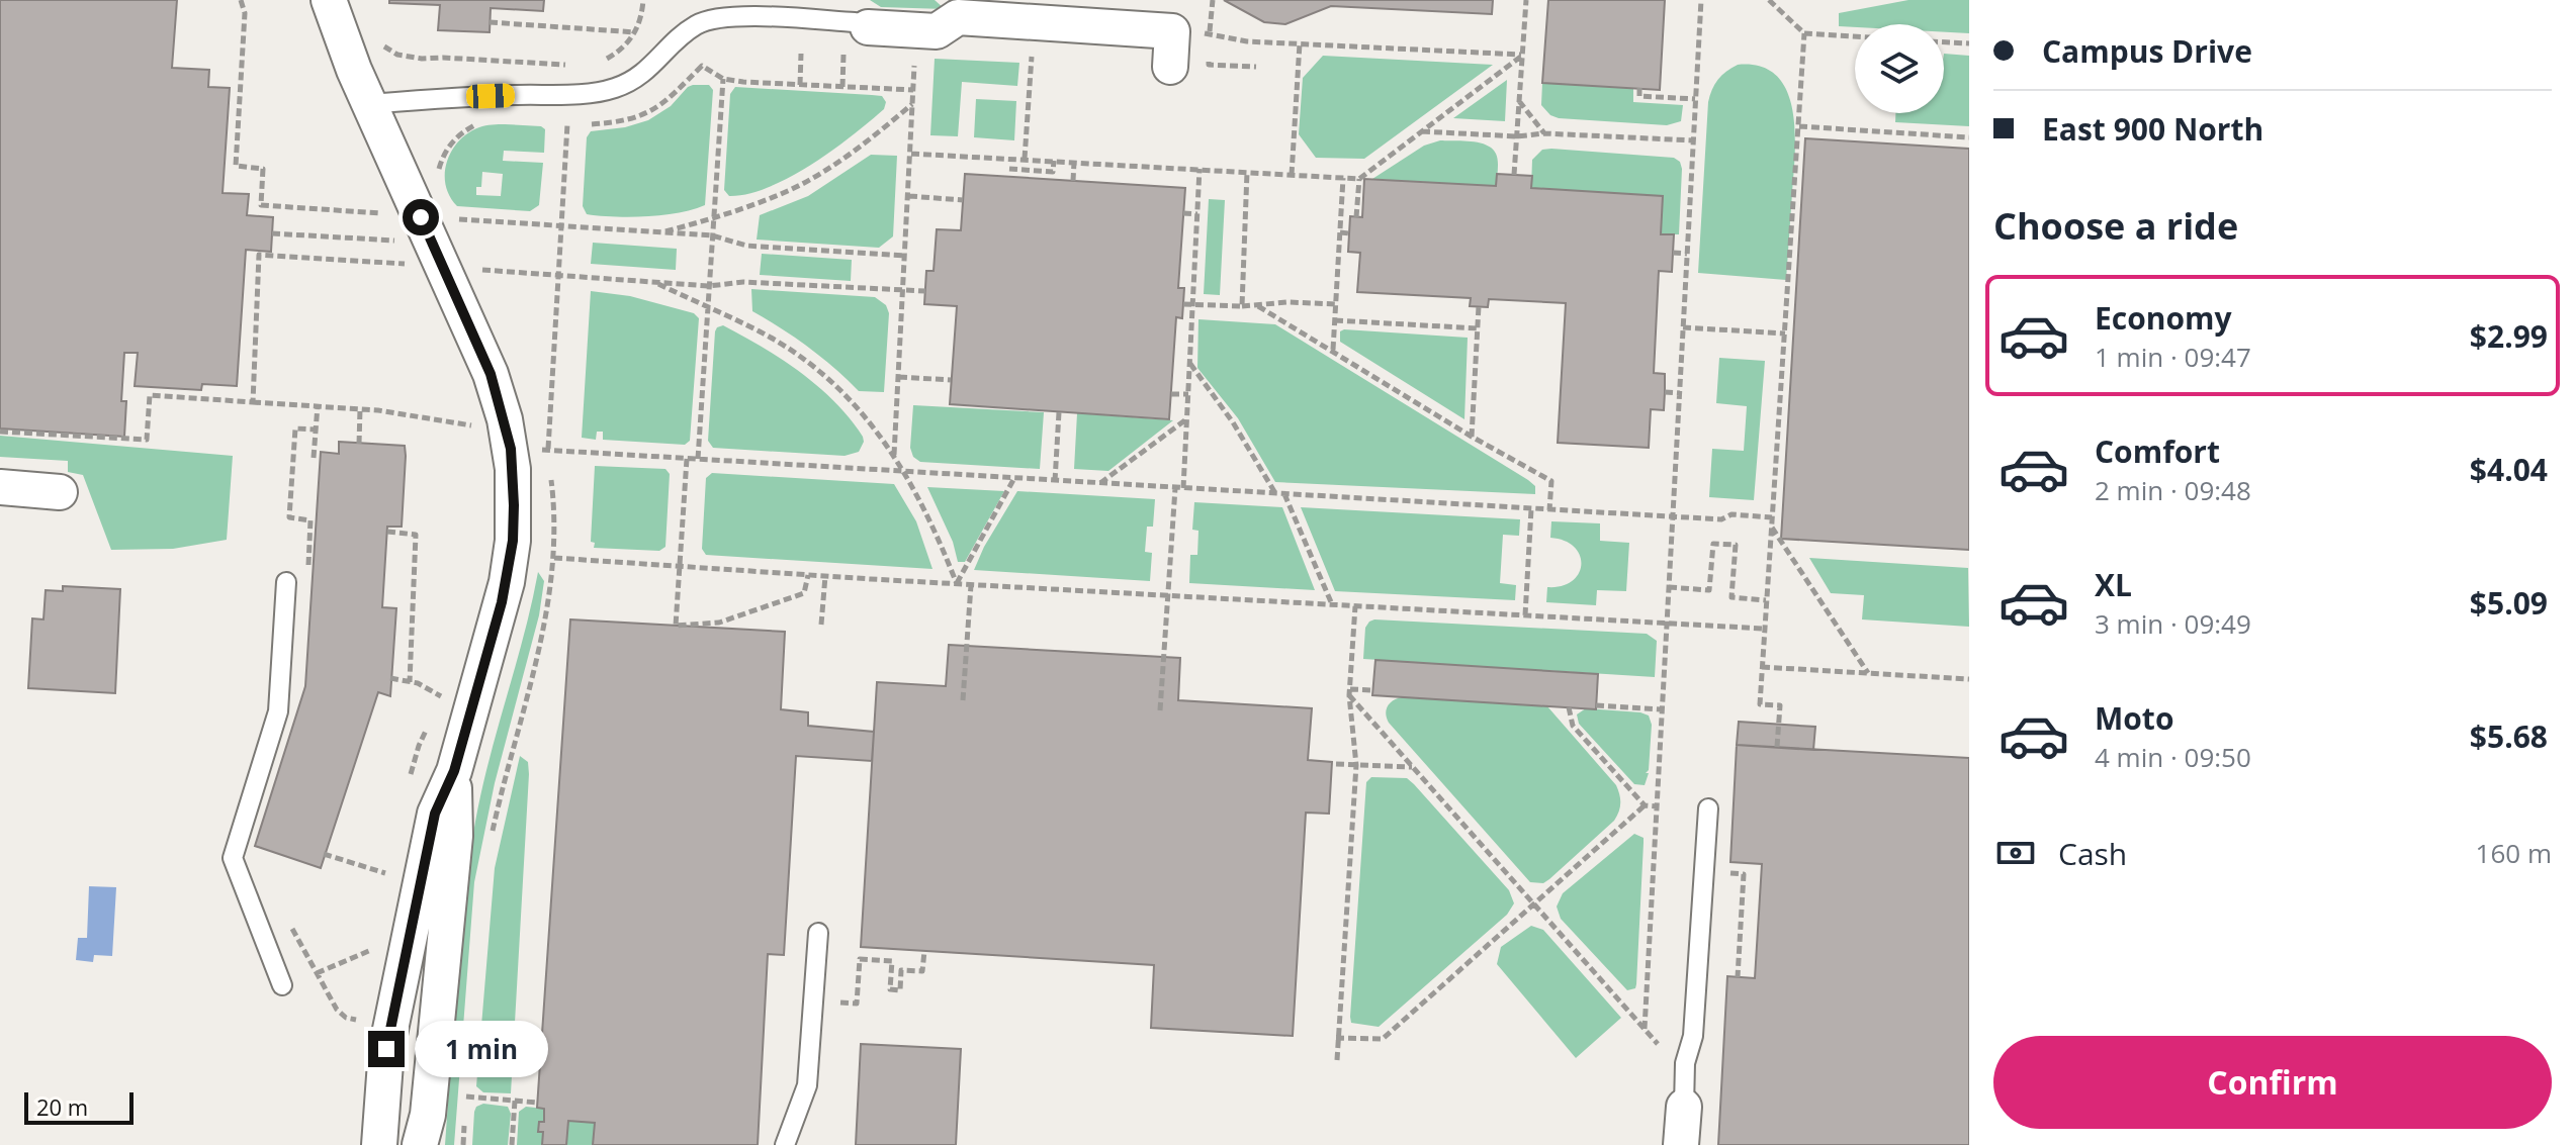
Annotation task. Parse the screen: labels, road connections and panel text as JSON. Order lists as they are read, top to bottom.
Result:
{
  "scale_bar": "20 m",
  "page": {
    "banner": ["Campus Drive", "East 900 North"],
    "heading": "Choose a ride",
    "list": [
      {
        "name": "Economy",
        "note": "1 min · 09:47",
        "value": "$2.99"
      },
      {
        "name": "Comfort",
        "note": "2 min · 09:48",
        "value": "$4.04"
      },
      {
        "name": "XL",
        "note": "3 min · 09:49",
        "value": "$5.09"
      },
      {
        "name": "Moto",
        "note": "4 min · 09:50",
        "value": "$5.68"
      }
    ],
    "pay": ["Cash", "160 m"],
    "buttons": "Confirm",
    "bubble": "1 min",
    "scale": "20 m"
  }
}
